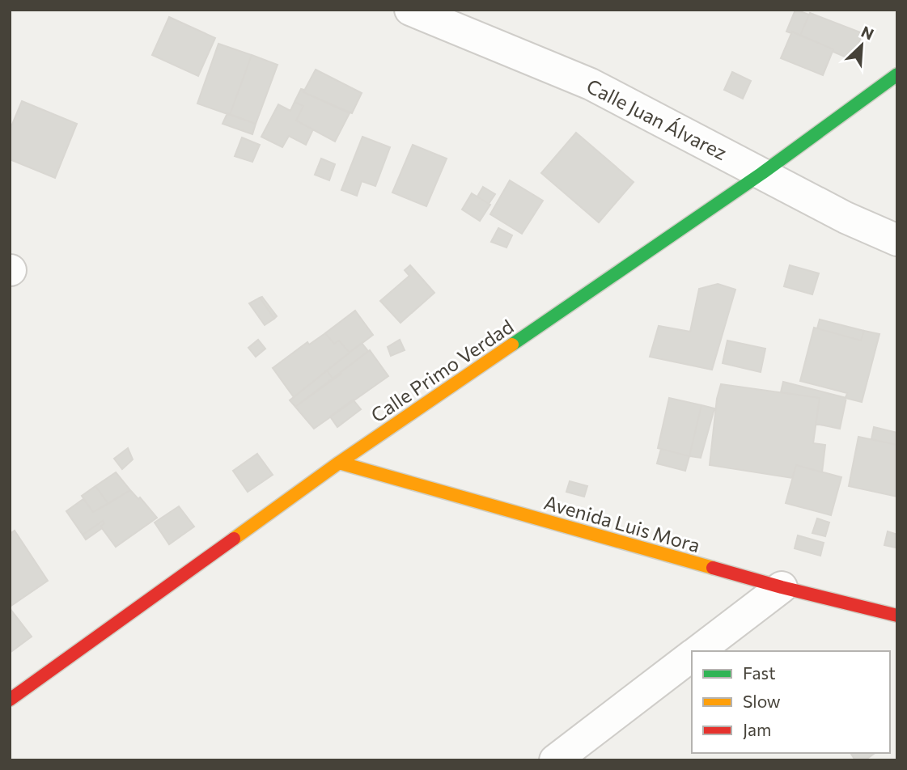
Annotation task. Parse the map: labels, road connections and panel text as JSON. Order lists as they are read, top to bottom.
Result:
{
  "streets": {
    "street": ["Calle Juan Álvarez", "Calle Primo Verdad", "Avenida Luis Mora"]
  },
  "crossings": [
    ["Calle Juan Álvarez", "Calle Primo Verdad"],
    ["Calle Primo Verdad", "Avenida Luis Mora"]
  ],
  "legend": ["Fast", "Slow", "Jam"],
  "north": "top right"
}
